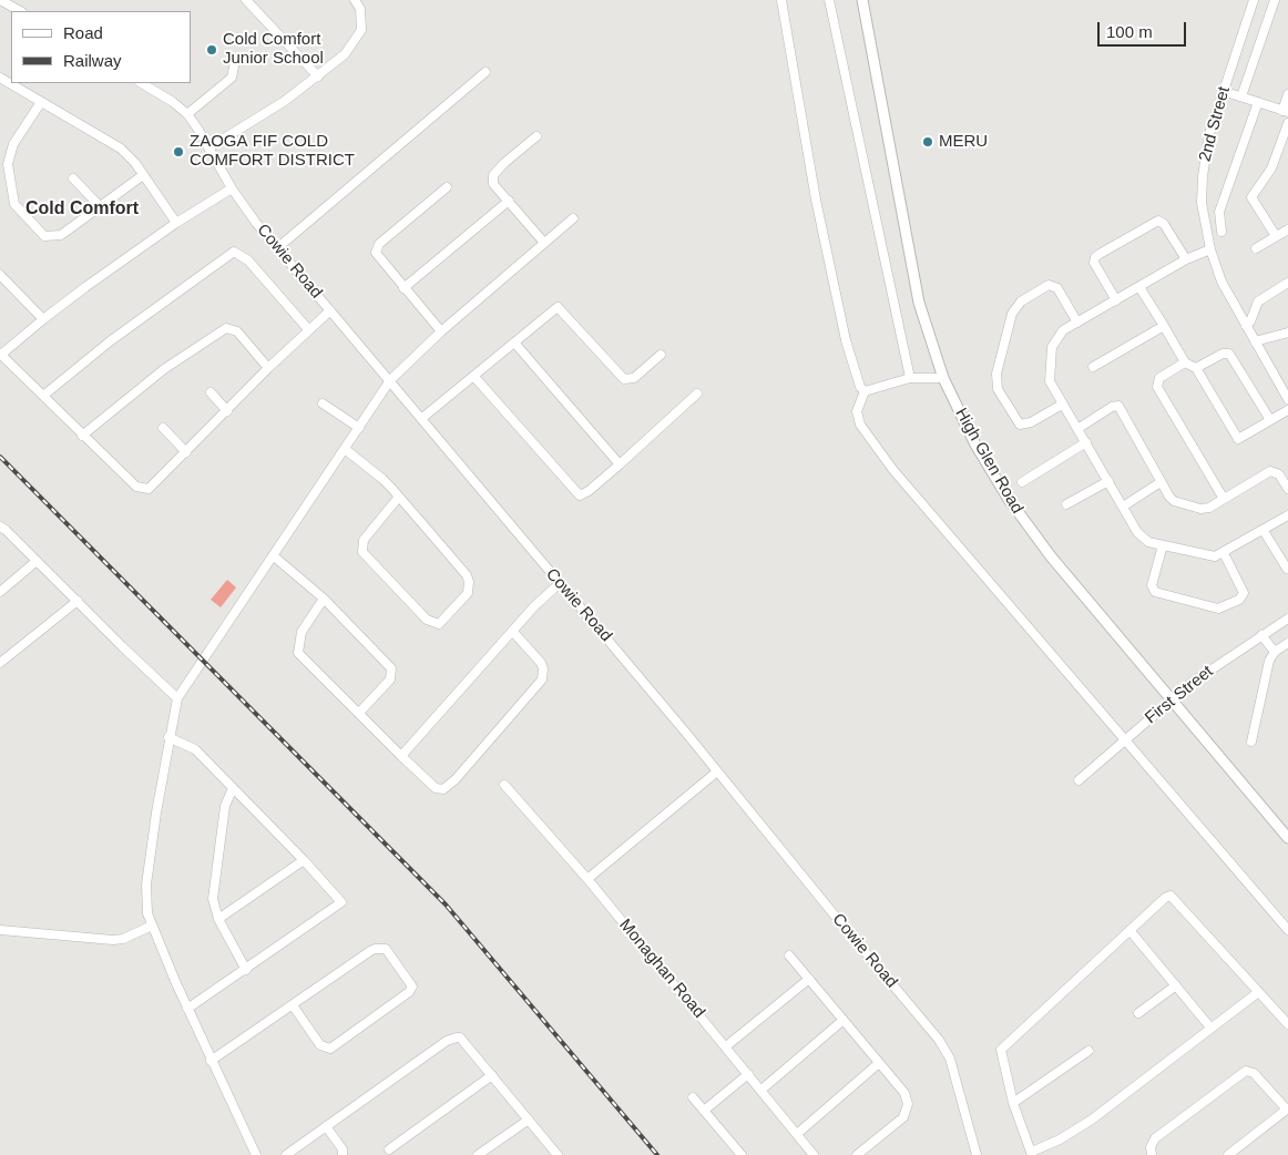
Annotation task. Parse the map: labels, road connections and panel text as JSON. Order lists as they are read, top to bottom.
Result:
{
  "streets": {
    "main road": ["High Glen Road"],
    "street": [
      "2nd Street",
      "Cowie Road",
      "First Street",
      "Monaghan Road"
    ]
  },
  "crossings": [
    ["High Glen Road", "First Street"]
  ],
  "districts": ["Cold Comfort"],
  "places": ["Cold Comfort Junior School", "MERU", "ZAOGA FIF COLD COMFORT DISTRICT"],
  "legend": ["Road", "Railway"],
  "scale_bar": "100 m"
}
